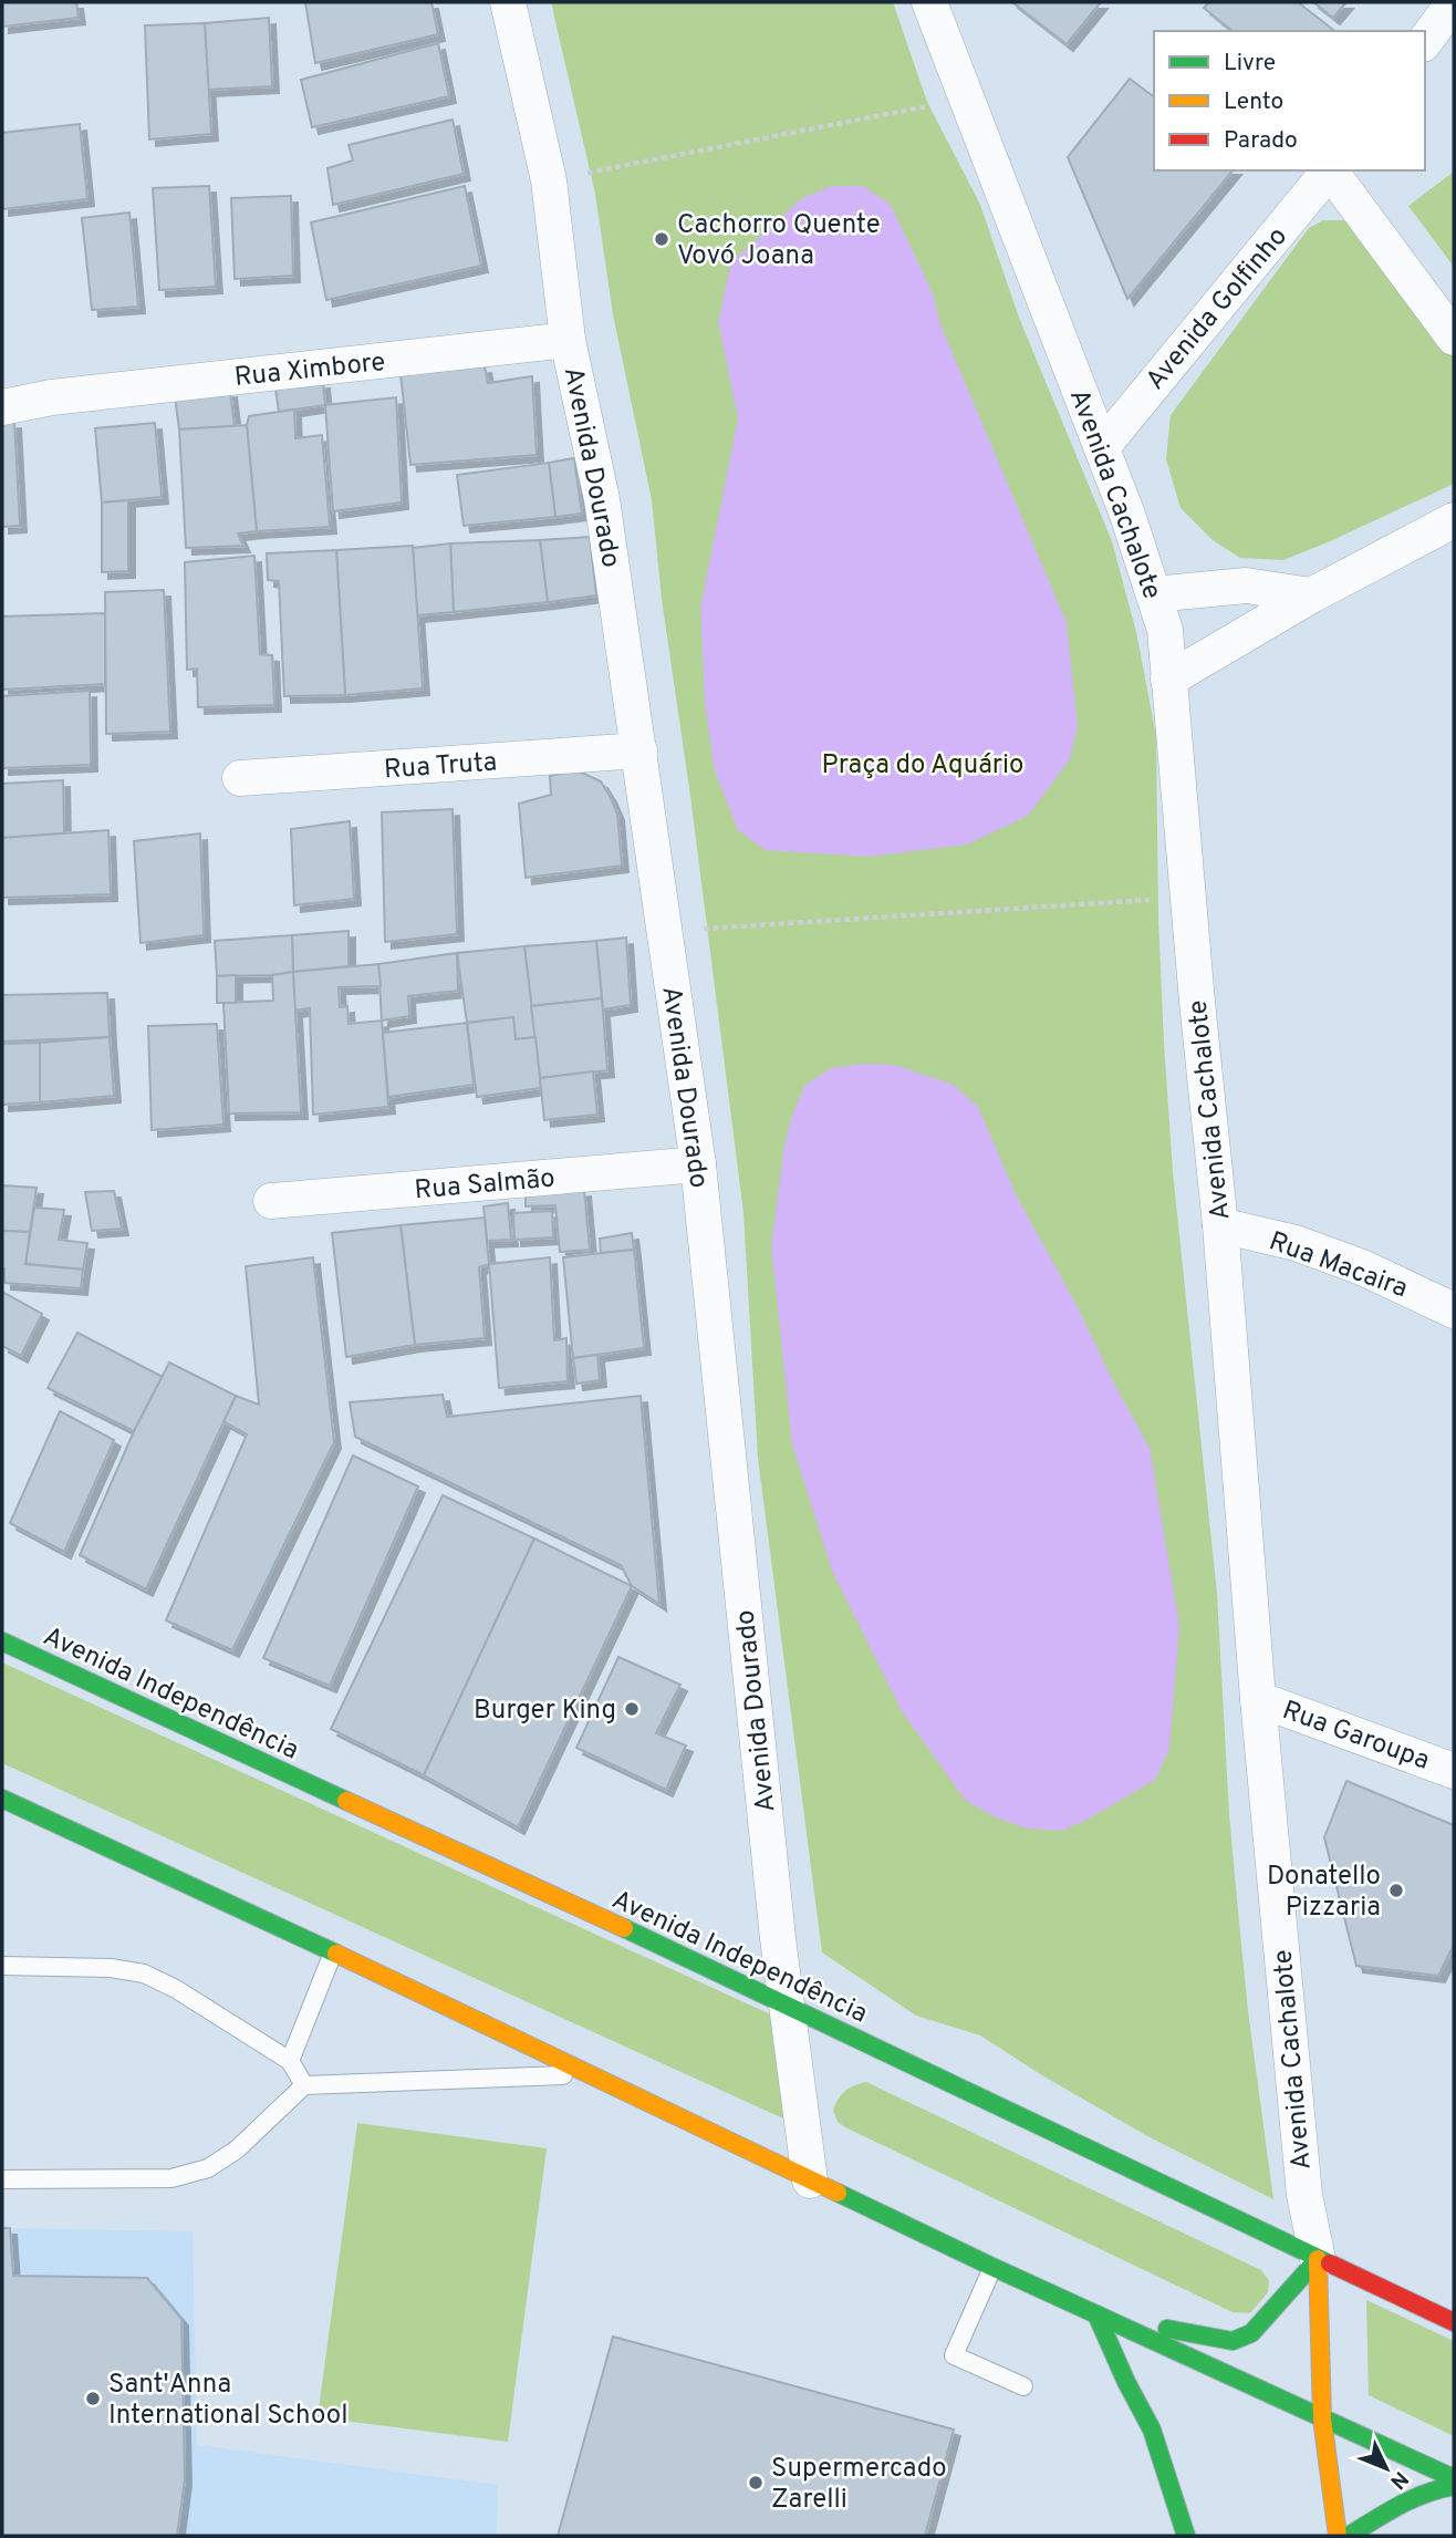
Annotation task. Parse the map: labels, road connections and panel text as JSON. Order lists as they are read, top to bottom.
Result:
{
  "streets": {
    "main road": ["Avenida Independência"],
    "street": [
      "Avenida Golfinho",
      "Rua Ximbore",
      "Avenida Dourado",
      "Avenida Cachalote",
      "Rua Truta",
      "Rua Salmão",
      "Rua Macaira",
      "Rua Garoupa"
    ]
  },
  "crossings": [
    ["Avenida Golfinho", "Avenida Cachalote"],
    ["Rua Ximbore", "Avenida Dourado"],
    ["Avenida Dourado", "Rua Truta"],
    ["Avenida Dourado", "Rua Salmão"],
    ["Avenida Dourado", "Avenida Independência"],
    ["Avenida Cachalote", "Rua Macaira"],
    ["Avenida Cachalote", "Avenida Independência"],
    ["Avenida Cachalote", "Rua Garoupa"]
  ],
  "parks": ["Praça do Aquário"],
  "places": [
    "Cachorro Quente Vovó Joana",
    "Burger King",
    "Donatello Pizzaria",
    "Sant'Anna International School",
    "Supermercado Zarelli"
  ],
  "legend": ["Livre", "Lento", "Parado"],
  "north": "bottom right"
}
